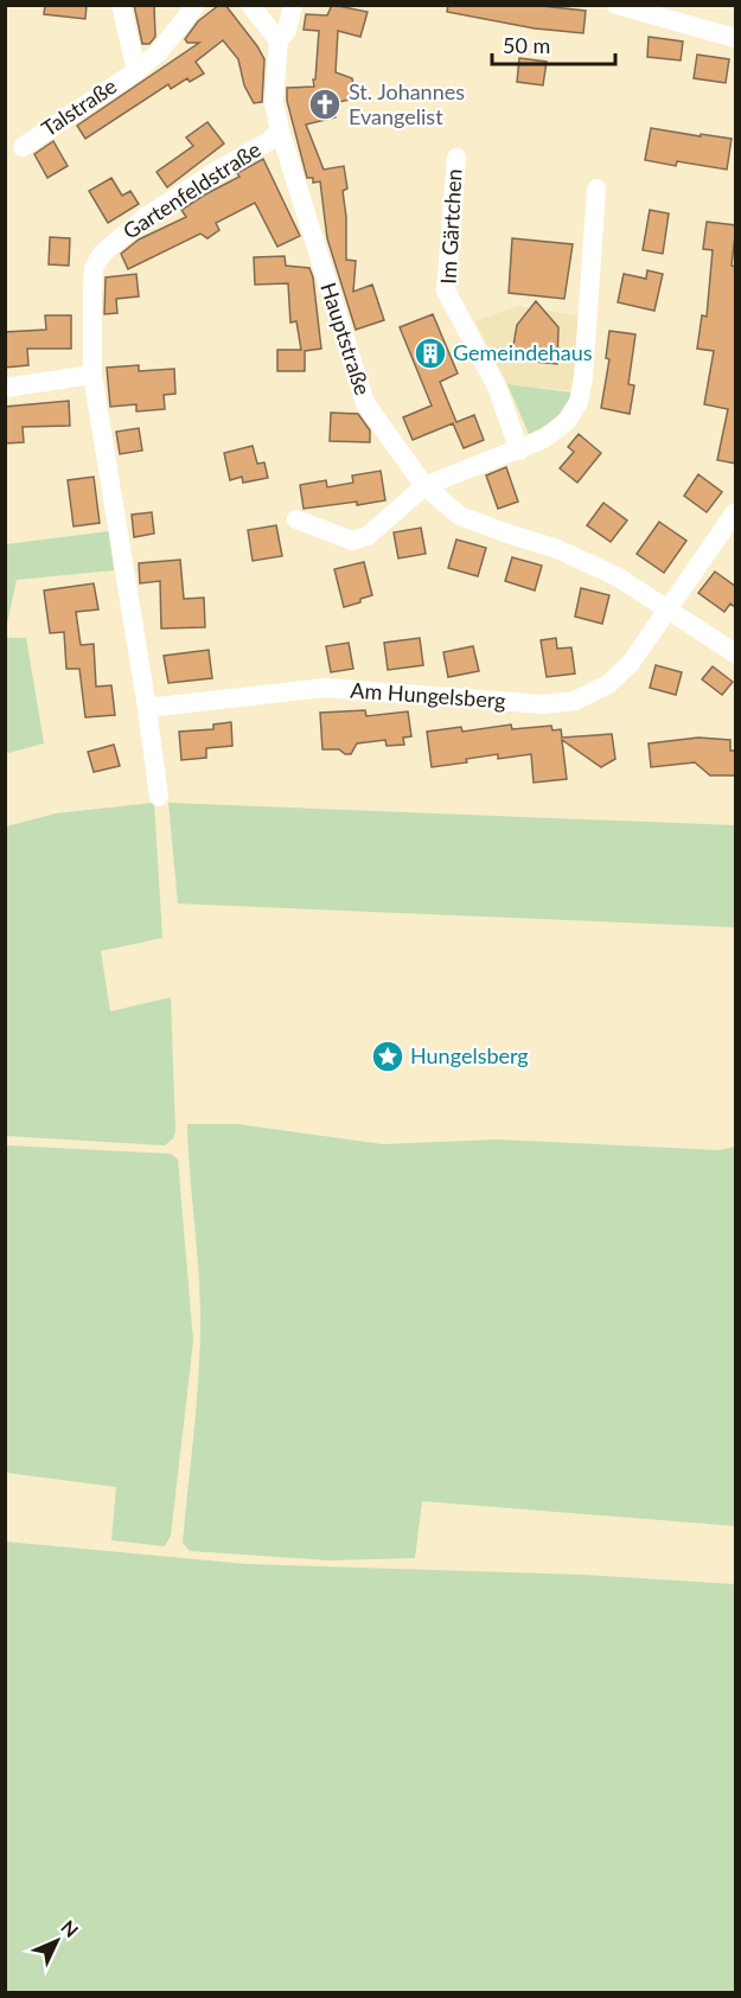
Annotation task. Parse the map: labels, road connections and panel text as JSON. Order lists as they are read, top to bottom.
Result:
{
  "streets": {
    "street": [
      "Talstraße",
      "Gartenfeldstraße",
      "Im Gärtchen",
      "Hauptstraße",
      "Am Hungelsberg"
    ]
  },
  "crossings": [
    ["Gartenfeldstraße", "Hauptstraße"],
    ["Hauptstraße", "Am Hungelsberg"]
  ],
  "places": {
    "church": ["St. Johannes Evangelist"],
    "building": ["Gemeindehaus"],
    "place": ["Hungelsberg"]
  },
  "scale_bar": "50 m",
  "north": "top right"
}
